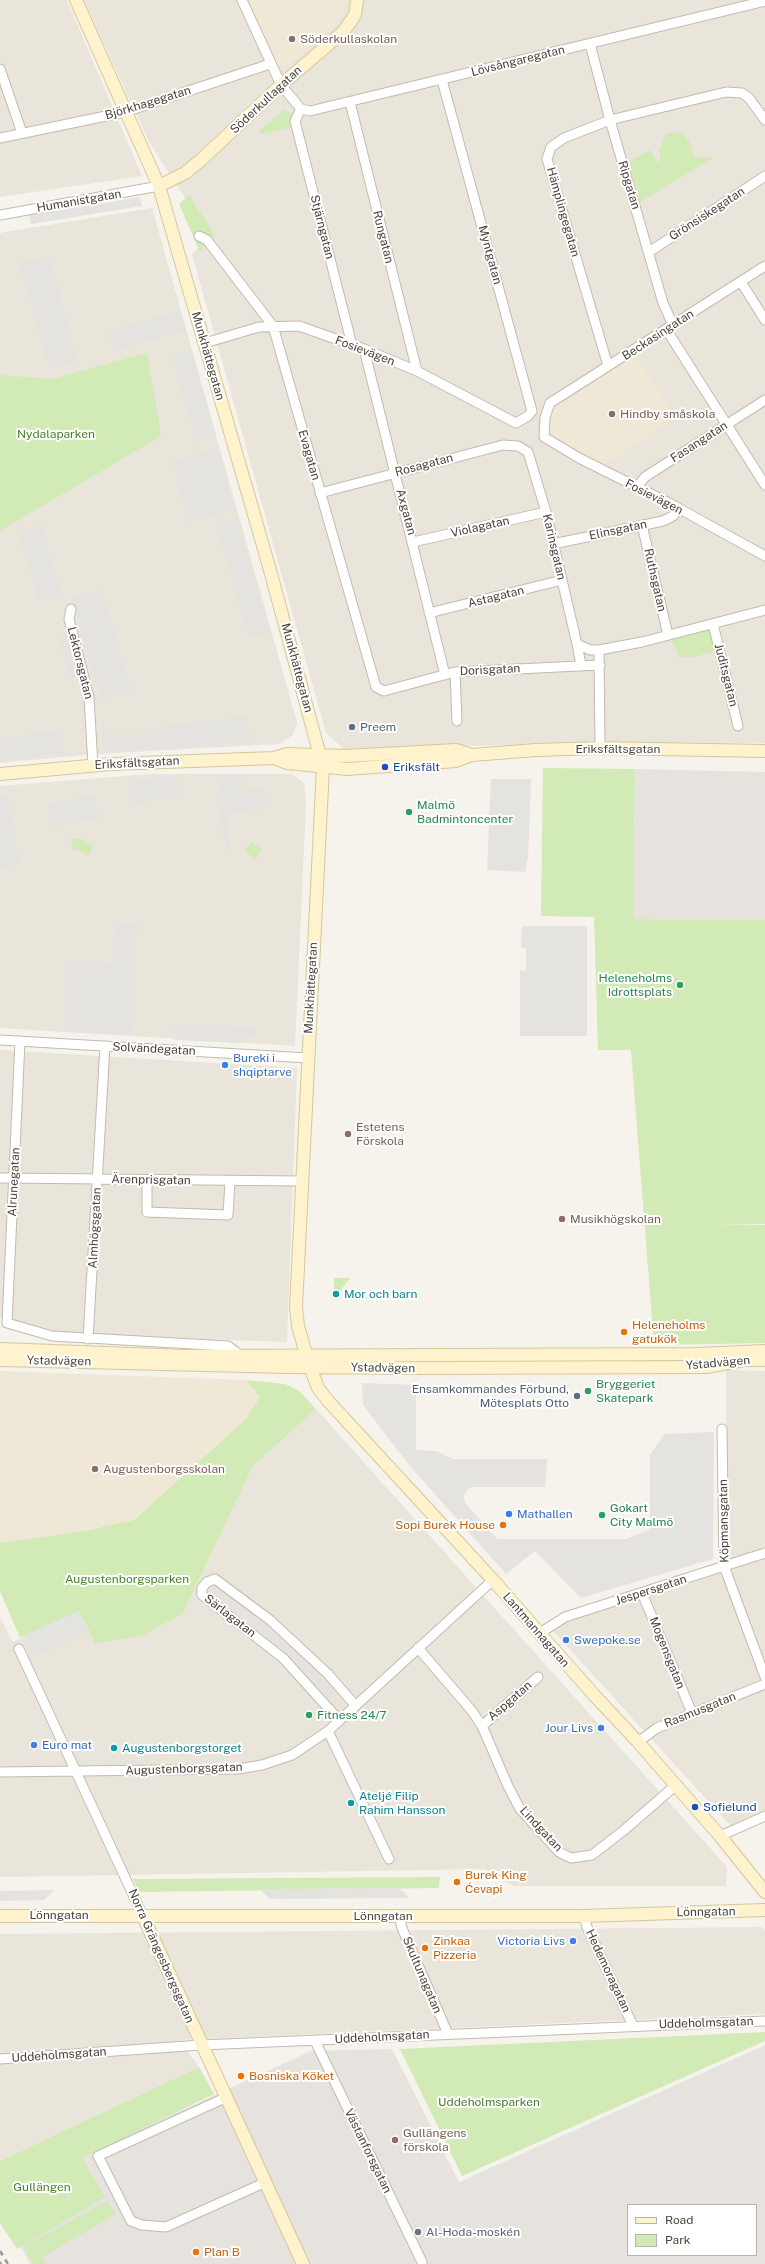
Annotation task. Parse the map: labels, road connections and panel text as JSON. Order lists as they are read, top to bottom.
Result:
{
  "streets": {
    "street": [
      "Lövsångaregatan",
      "Söderkullagatan",
      "Björkhagegatan",
      "Ripgatan",
      "Humanistgatan",
      "Hämplingegatan",
      "Grönsiskegatan",
      "Stjärngatan",
      "Rungatan",
      "Myntgatan",
      "Beckasingatan",
      "Fosievägen",
      "Munkhättegatan",
      "Fasangatan",
      "Evagatan",
      "Rosagatan",
      "Axgatan",
      "Violagatan",
      "Elinsgatan",
      "Karinsgatan",
      "Ruthsgatan",
      "Astagatan",
      "Lektorsgatan",
      "Dorisgatan",
      "Juditsgatan",
      "Eriksfältsgatan",
      "Solvändegatan",
      "Ärenprisgatan",
      "Alrunegatan",
      "Almhögsgatan",
      "Ystadvägen",
      "Köpmansgatan",
      "Jespersgatan",
      "Särlagatan",
      "Lantmannagatan",
      "Mogensgatan",
      "Aspgatan",
      "Rasmusgatan",
      "Augustenborgsgatan",
      "Lindgatan",
      "Lönngatan",
      "Norra Grängesbergsgatan",
      "Hedemoragatan",
      "Skultunagatan",
      "Uddeholmsgatan",
      "Västanforsgatan"
    ]
  },
  "crossings": [
    ["Lövsångaregatan", "Ripgatan"],
    ["Lövsångaregatan", "Stjärngatan"],
    ["Lövsångaregatan", "Rungatan"],
    ["Lövsångaregatan", "Myntgatan"],
    ["Söderkullagatan", "Humanistgatan"],
    ["Söderkullagatan", "Munkhättegatan"],
    ["Björkhagegatan", "Munkhättegatan"],
    ["Ripgatan", "Hämplingegatan"],
    ["Ripgatan", "Grönsiskegatan"],
    ["Ripgatan", "Beckasingatan"],
    ["Ripgatan", "Fasangatan"],
    ["Humanistgatan", "Munkhättegatan"],
    ["Hämplingegatan", "Beckasingatan"],
    ["Stjärngatan", "Fosievägen"],
    ["Rungatan", "Fosievägen"],
    ["Myntgatan", "Fosievägen"],
    ["Beckasingatan", "Fosievägen"],
    ["Fosievägen", "Munkhättegatan"],
    ["Fosievägen", "Fasangatan"],
    ["Fosievägen", "Evagatan"],
    ["Fosievägen", "Axgatan"],
    ["Fosievägen", "Elinsgatan"],
    ["Munkhättegatan", "Eriksfältsgatan"],
    ["Munkhättegatan", "Solvändegatan"],
    ["Munkhättegatan", "Ärenprisgatan"],
    ["Munkhättegatan", "Ystadvägen"],
    ["Munkhättegatan", "Lantmannagatan"],
    ["Evagatan", "Rosagatan"],
    ["Evagatan", "Dorisgatan"],
    ["Rosagatan", "Axgatan"],
    ["Rosagatan", "Karinsgatan"],
    ["Axgatan", "Violagatan"],
    ["Axgatan", "Astagatan"],
    ["Axgatan", "Dorisgatan"],
    ["Violagatan", "Karinsgatan"],
    ["Elinsgatan", "Karinsgatan"],
    ["Elinsgatan", "Ruthsgatan"],
    ["Karinsgatan", "Astagatan"],
    ["Karinsgatan", "Dorisgatan"],
    ["Lektorsgatan", "Eriksfältsgatan"],
    ["Solvändegatan", "Alrunegatan"],
    ["Solvändegatan", "Almhögsgatan"],
    ["Ärenprisgatan", "Alrunegatan"],
    ["Ärenprisgatan", "Almhögsgatan"],
    ["Alrunegatan", "Ystadvägen"],
    ["Almhögsgatan", "Ystadvägen"],
    ["Ystadvägen", "Lantmannagatan"],
    ["Köpmansgatan", "Jespersgatan"],
    ["Jespersgatan", "Lantmannagatan"],
    ["Jespersgatan", "Mogensgatan"],
    ["Särlagatan", "Augustenborgsgatan"],
    ["Lantmannagatan", "Rasmusgatan"],
    ["Lantmannagatan", "Augustenborgsgatan"],
    ["Lantmannagatan", "Lindgatan"],
    ["Mogensgatan", "Rasmusgatan"],
    ["Aspgatan", "Lindgatan"],
    ["Augustenborgsgatan", "Lindgatan"],
    ["Augustenborgsgatan", "Norra Grängesbergsgatan"],
    ["Lönngatan", "Norra Grängesbergsgatan"],
    ["Lönngatan", "Hedemoragatan"],
    ["Lönngatan", "Skultunagatan"],
    ["Norra Grängesbergsgatan", "Uddeholmsgatan"],
    ["Hedemoragatan", "Uddeholmsgatan"],
    ["Skultunagatan", "Uddeholmsgatan"],
    ["Uddeholmsgatan", "Västanforsgatan"]
  ],
  "parks": [
    "Nydalaparken",
    "Augustenborgsparken",
    "Uddeholmsparken",
    "Gullängen"
  ],
  "places": [
    "Söderkullaskolan",
    "Hindby småskola",
    "Preem",
    "Eriksfält",
    "Malmö Badmintoncenter",
    "Heleneholms Idrottsplats",
    "Bureki i shqiptarve",
    "Estetens Förskola",
    "Musikhögskolan",
    "Mor och barn",
    "Heleneholms gatukök",
    "Bryggeriet Skatepark",
    "Ensamkommandes Förbund, Mötesplats Otto",
    "Augustenborgsskolan",
    "Mathallen",
    "Gokart City Malmö",
    "Sopi Burek House",
    "Swepoke.se",
    "Fitness 24/7",
    "Jour Livs",
    "Euro mat",
    "Augustenborgstorget",
    "Ateljé Filip Rahim Hansson",
    "Sofielund",
    "Burek King Ćevapi",
    "Victoria Livs",
    "Zinkaa Pizzeria",
    "Bosniska Köket",
    "Gullängens förskola",
    "Al-Hoda-moskén",
    "Plan B"
  ],
  "legend": ["Road", "Park"]
}
